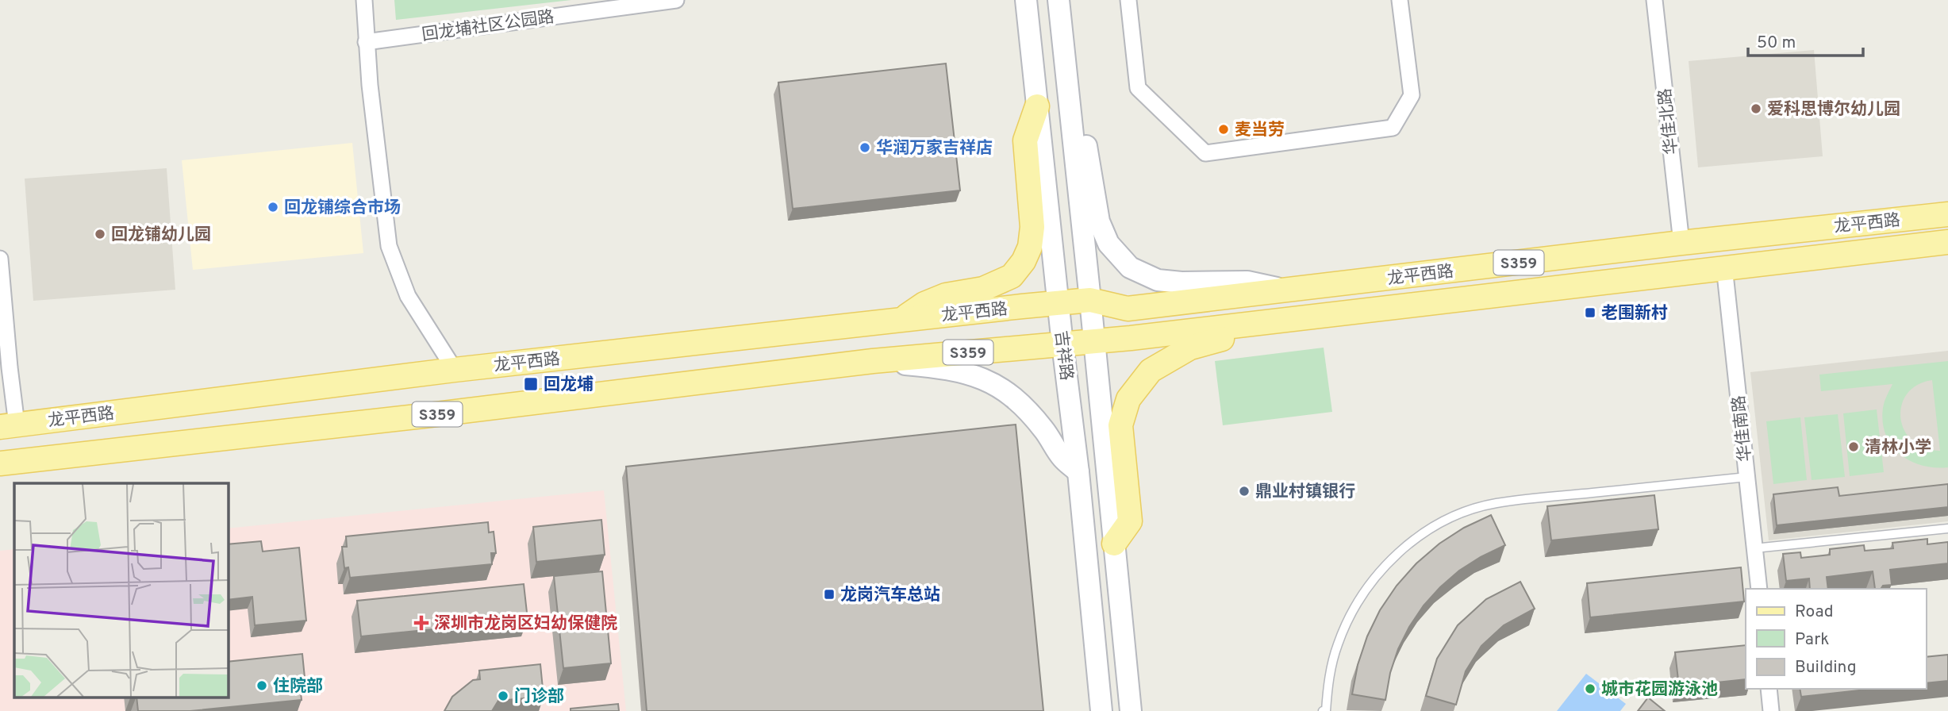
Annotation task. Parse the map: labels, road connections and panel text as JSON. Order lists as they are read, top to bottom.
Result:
{
  "streets": {
    "main road": ["龙平西路", "S359", "吉祥路"],
    "street": ["回龙埔社区公园路", "华佳北路", "华佳南路"]
  },
  "crossings": [
    ["华佳北路", "龙平西路"],
    ["龙平西路", "吉祥路"],
    ["龙平西路", "华佳南路"]
  ],
  "places": {
    "other": [
      "爱科思博尔幼儿园",
      "麦当劳",
      "华润万家吉祥店",
      "回龙铺综合市场",
      "回龙铺幼儿园",
      "清林小学",
      "鼎业村镇银行",
      "住院部",
      "城市花园游泳池",
      "门诊部"
    ],
    "transit": ["老围新村", "回龙埔", "龙岗汽车总站"],
    "health": ["深圳市龙岗区妇幼保健院"]
  },
  "legend": ["Road", "Park", "Building"],
  "scale_bar": "50 m"
}
